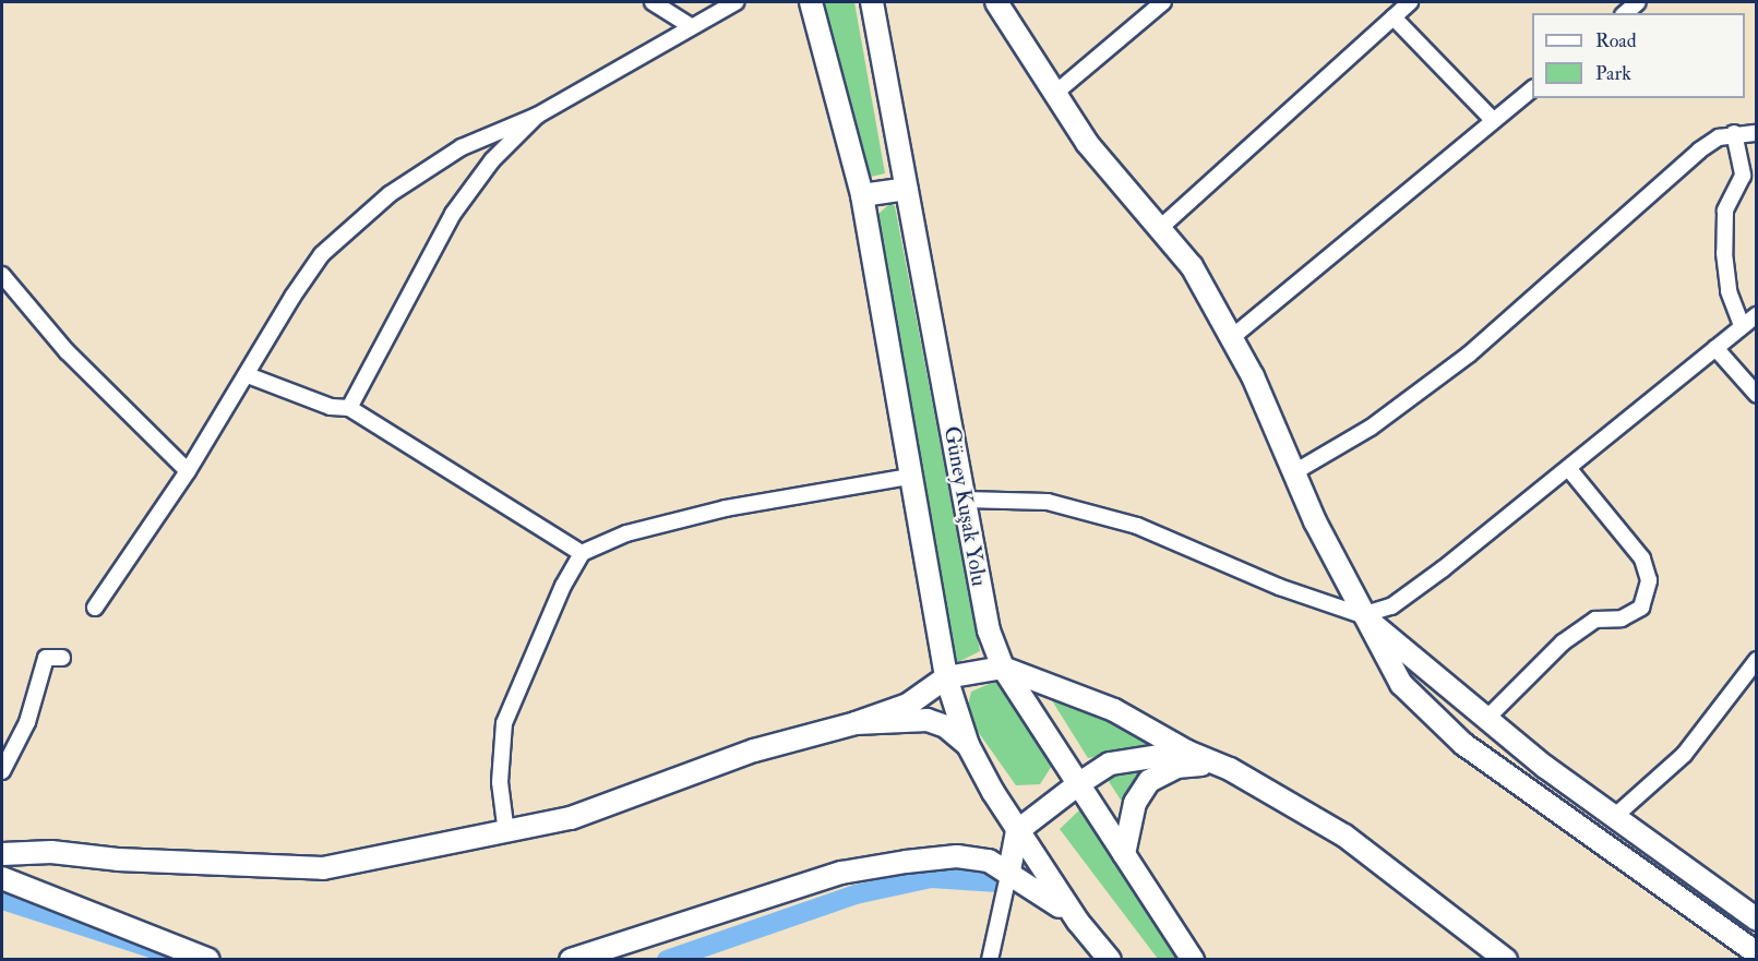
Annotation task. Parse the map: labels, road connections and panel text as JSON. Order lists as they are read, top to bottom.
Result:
{
  "streets": {
    "main road": ["Güney Kuşak Yolu"]
  },
  "legend": ["Road", "Park"]
}
